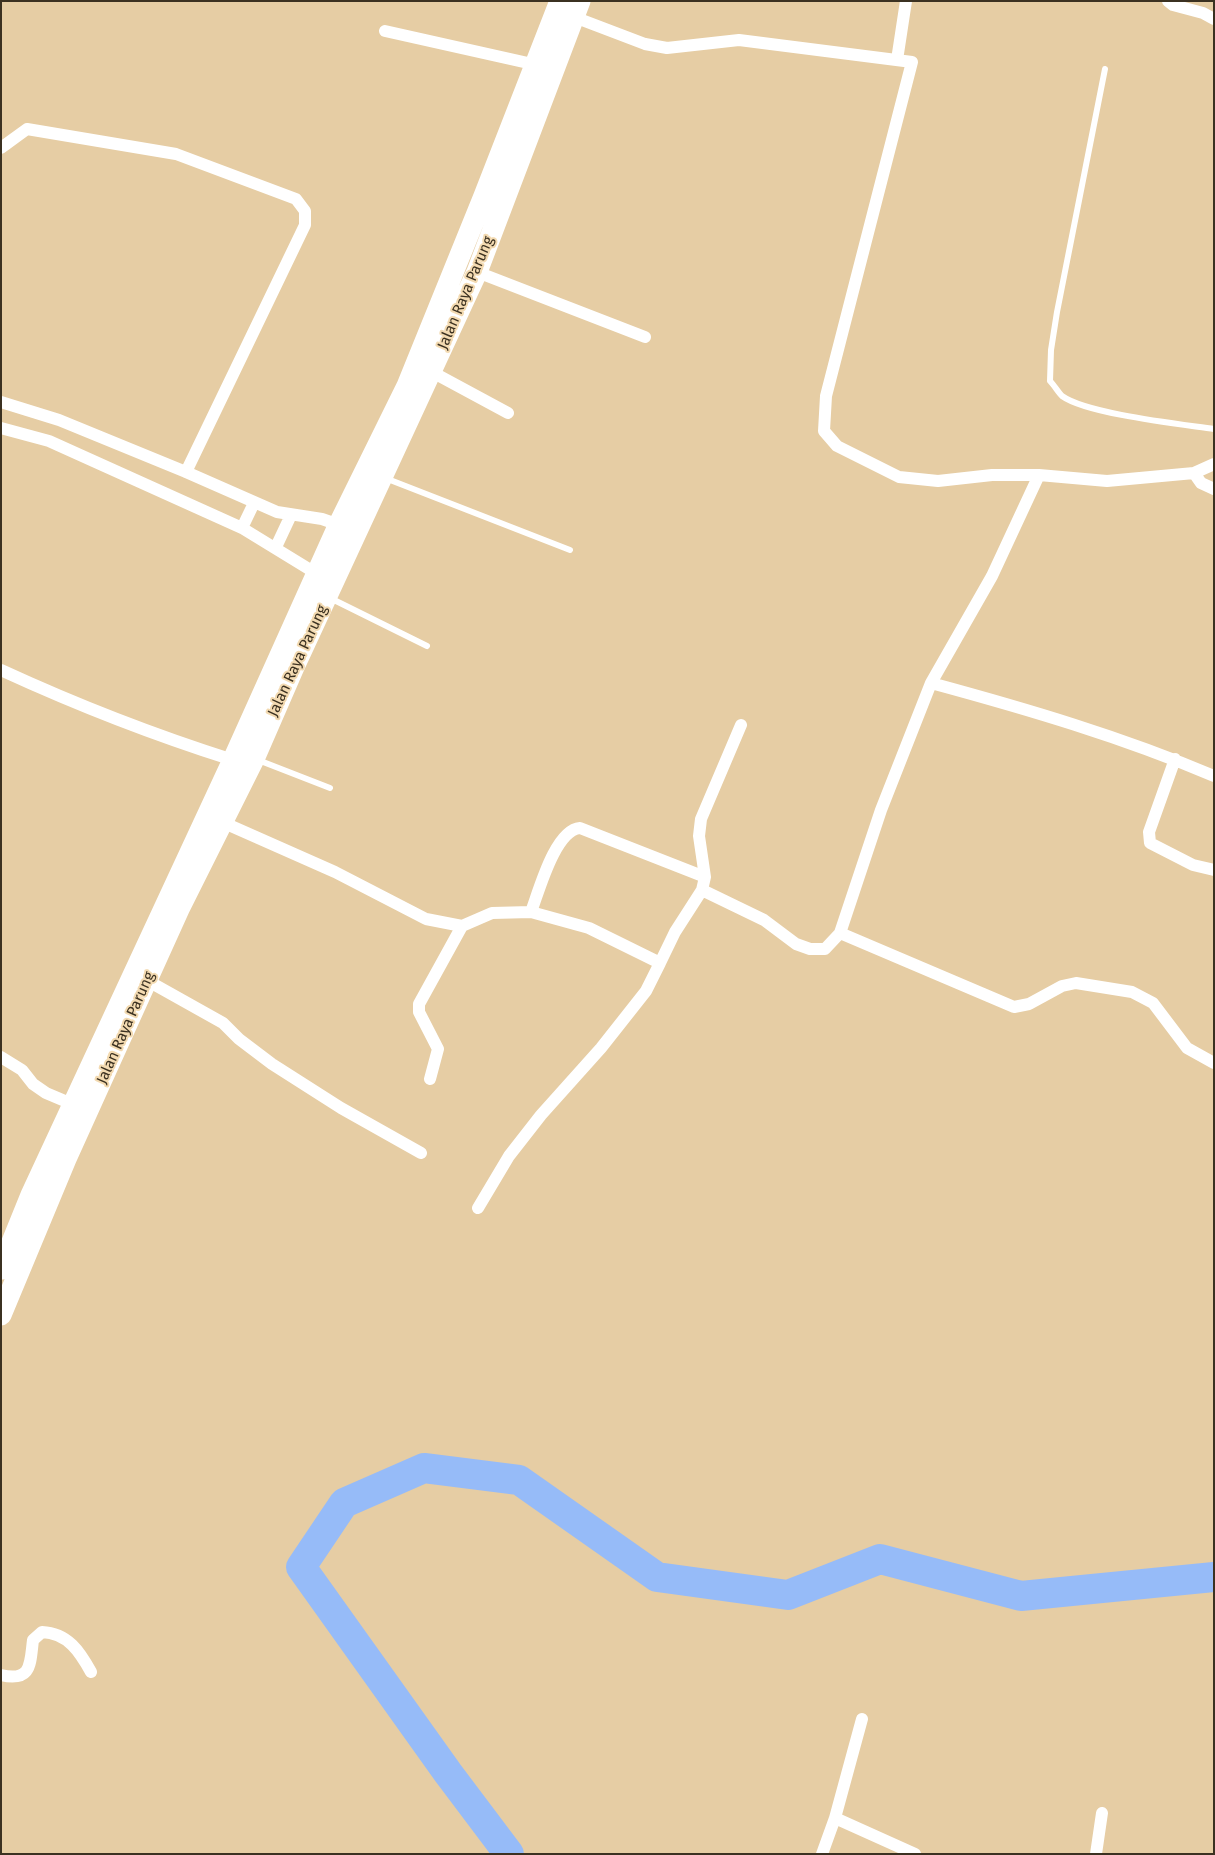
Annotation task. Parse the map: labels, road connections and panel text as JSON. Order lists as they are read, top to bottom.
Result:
{
  "streets": {
    "highway": ["Jalan Raya Parung"]
  }
}
